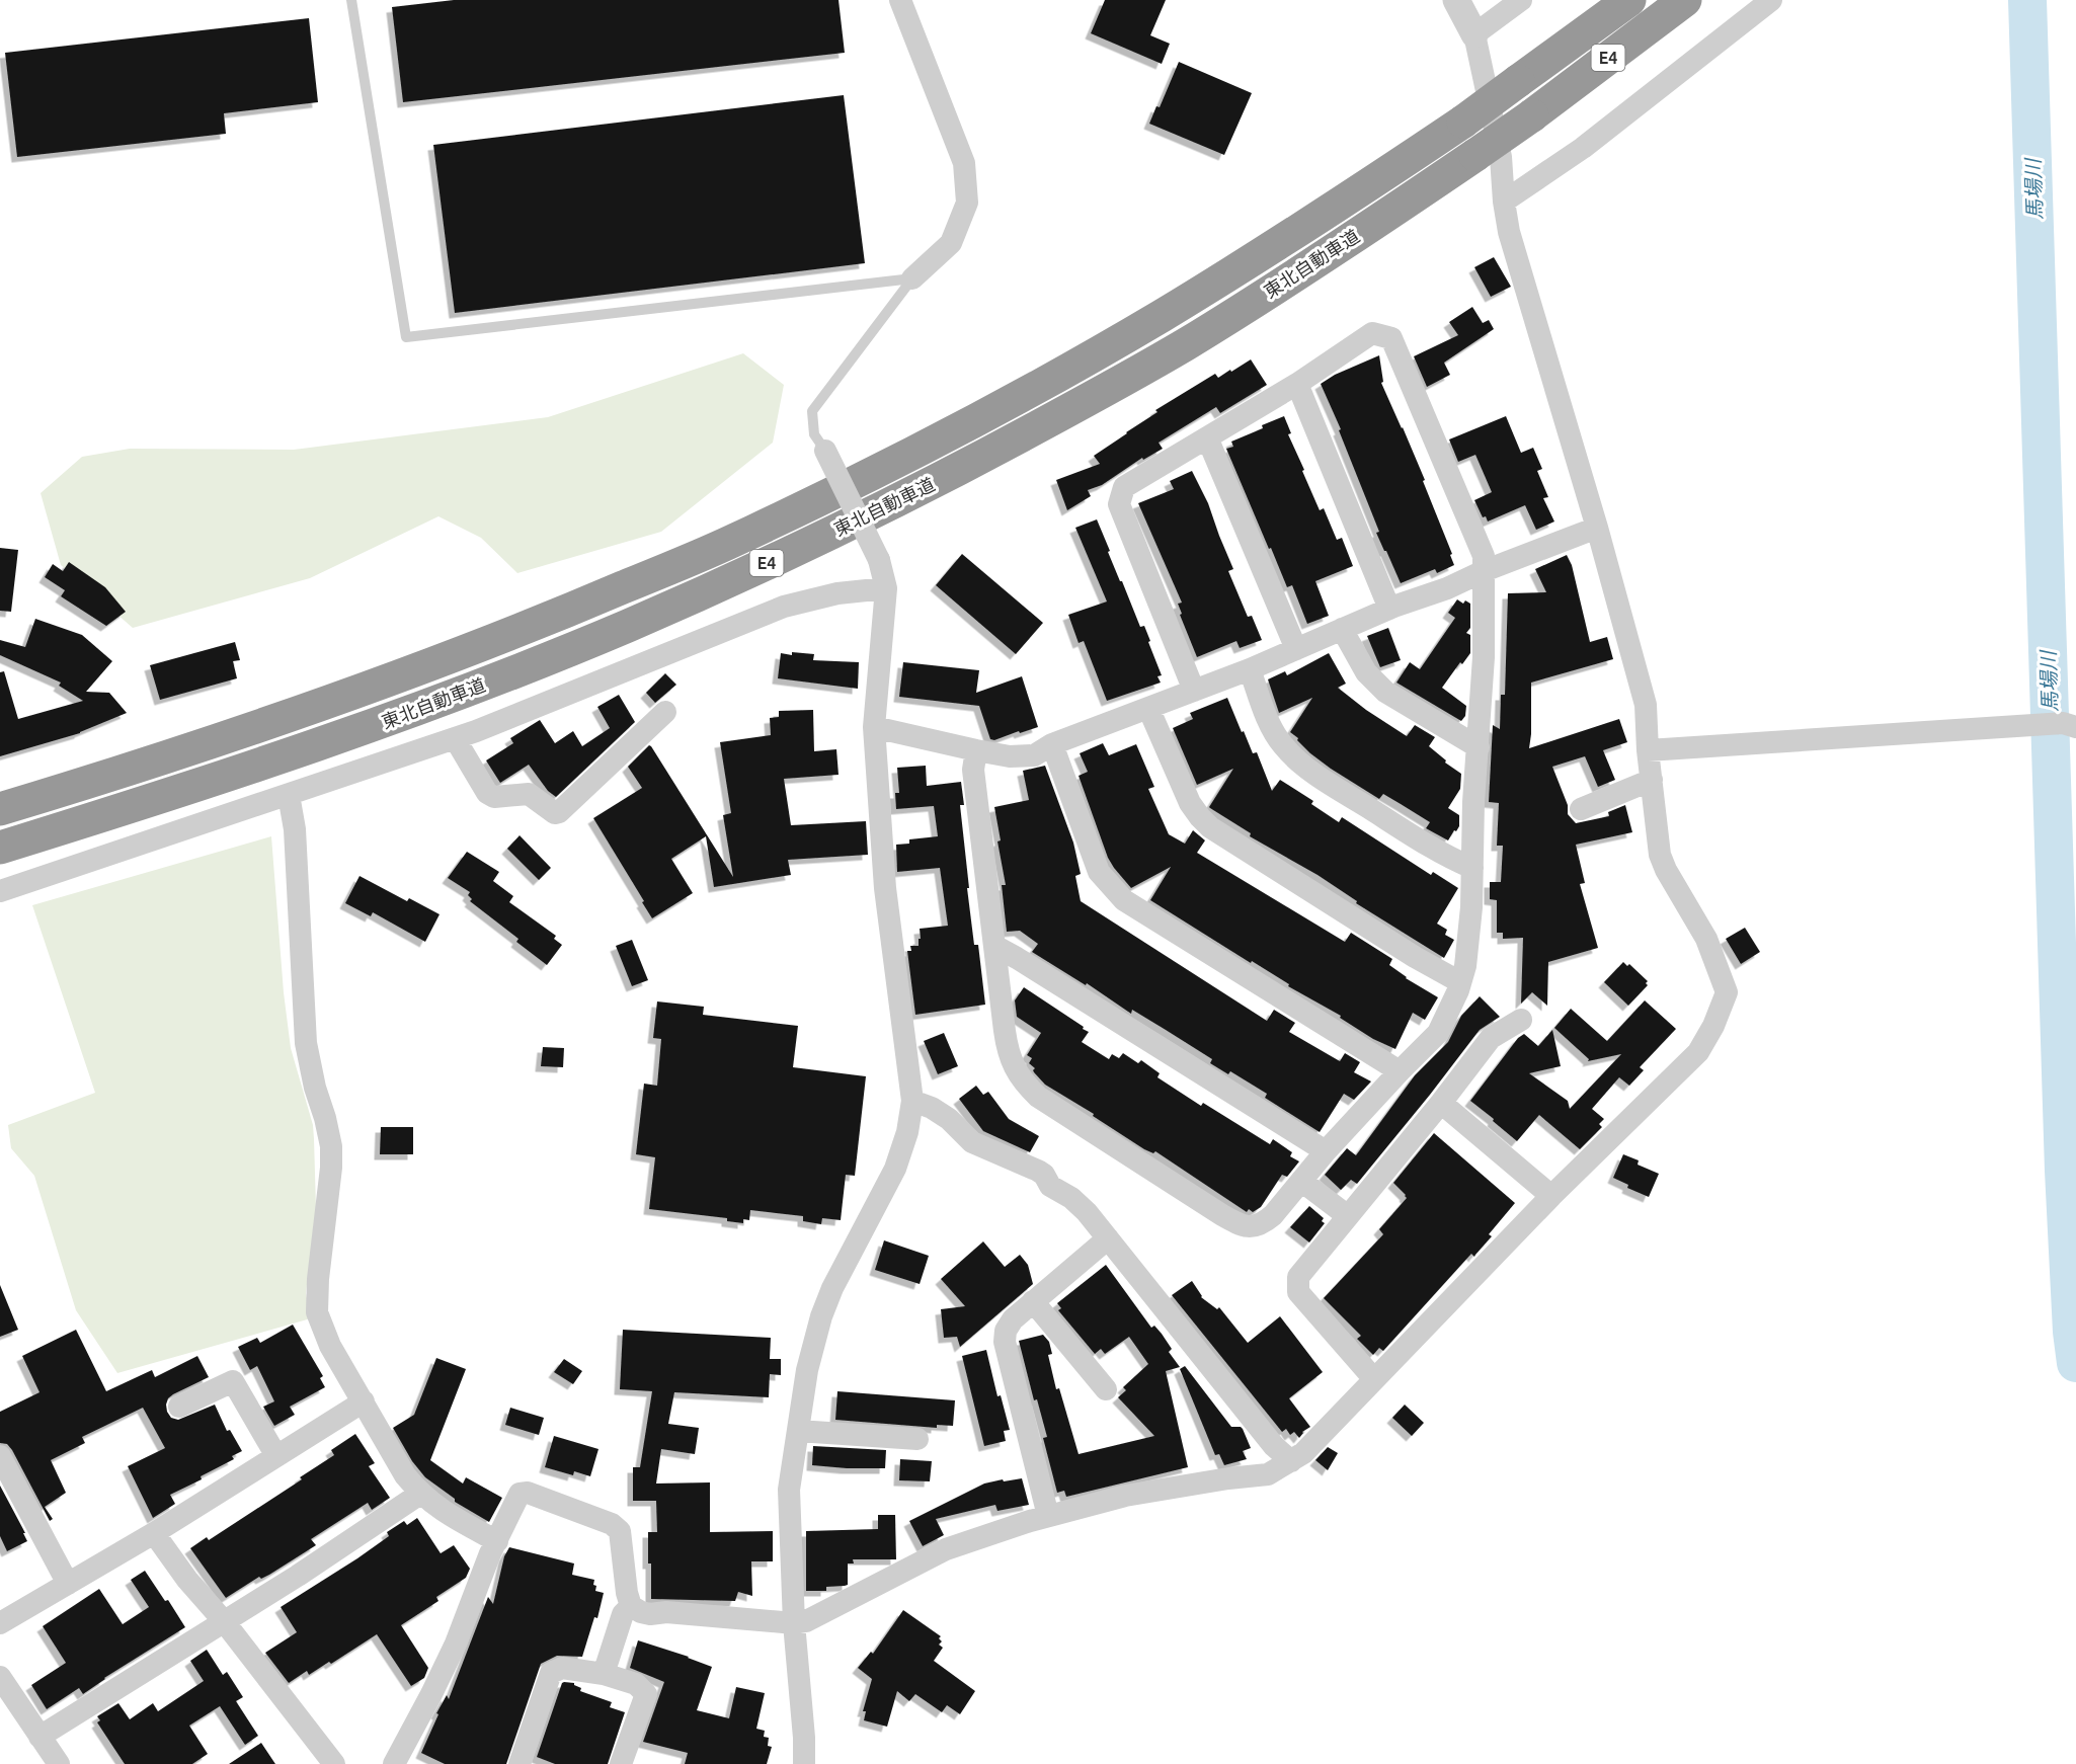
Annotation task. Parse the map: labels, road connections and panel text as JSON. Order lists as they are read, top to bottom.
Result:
{
  "streets": {
    "highway": ["E4", "東北自動車道"]
  },
  "water": ["馬場川"]
}
